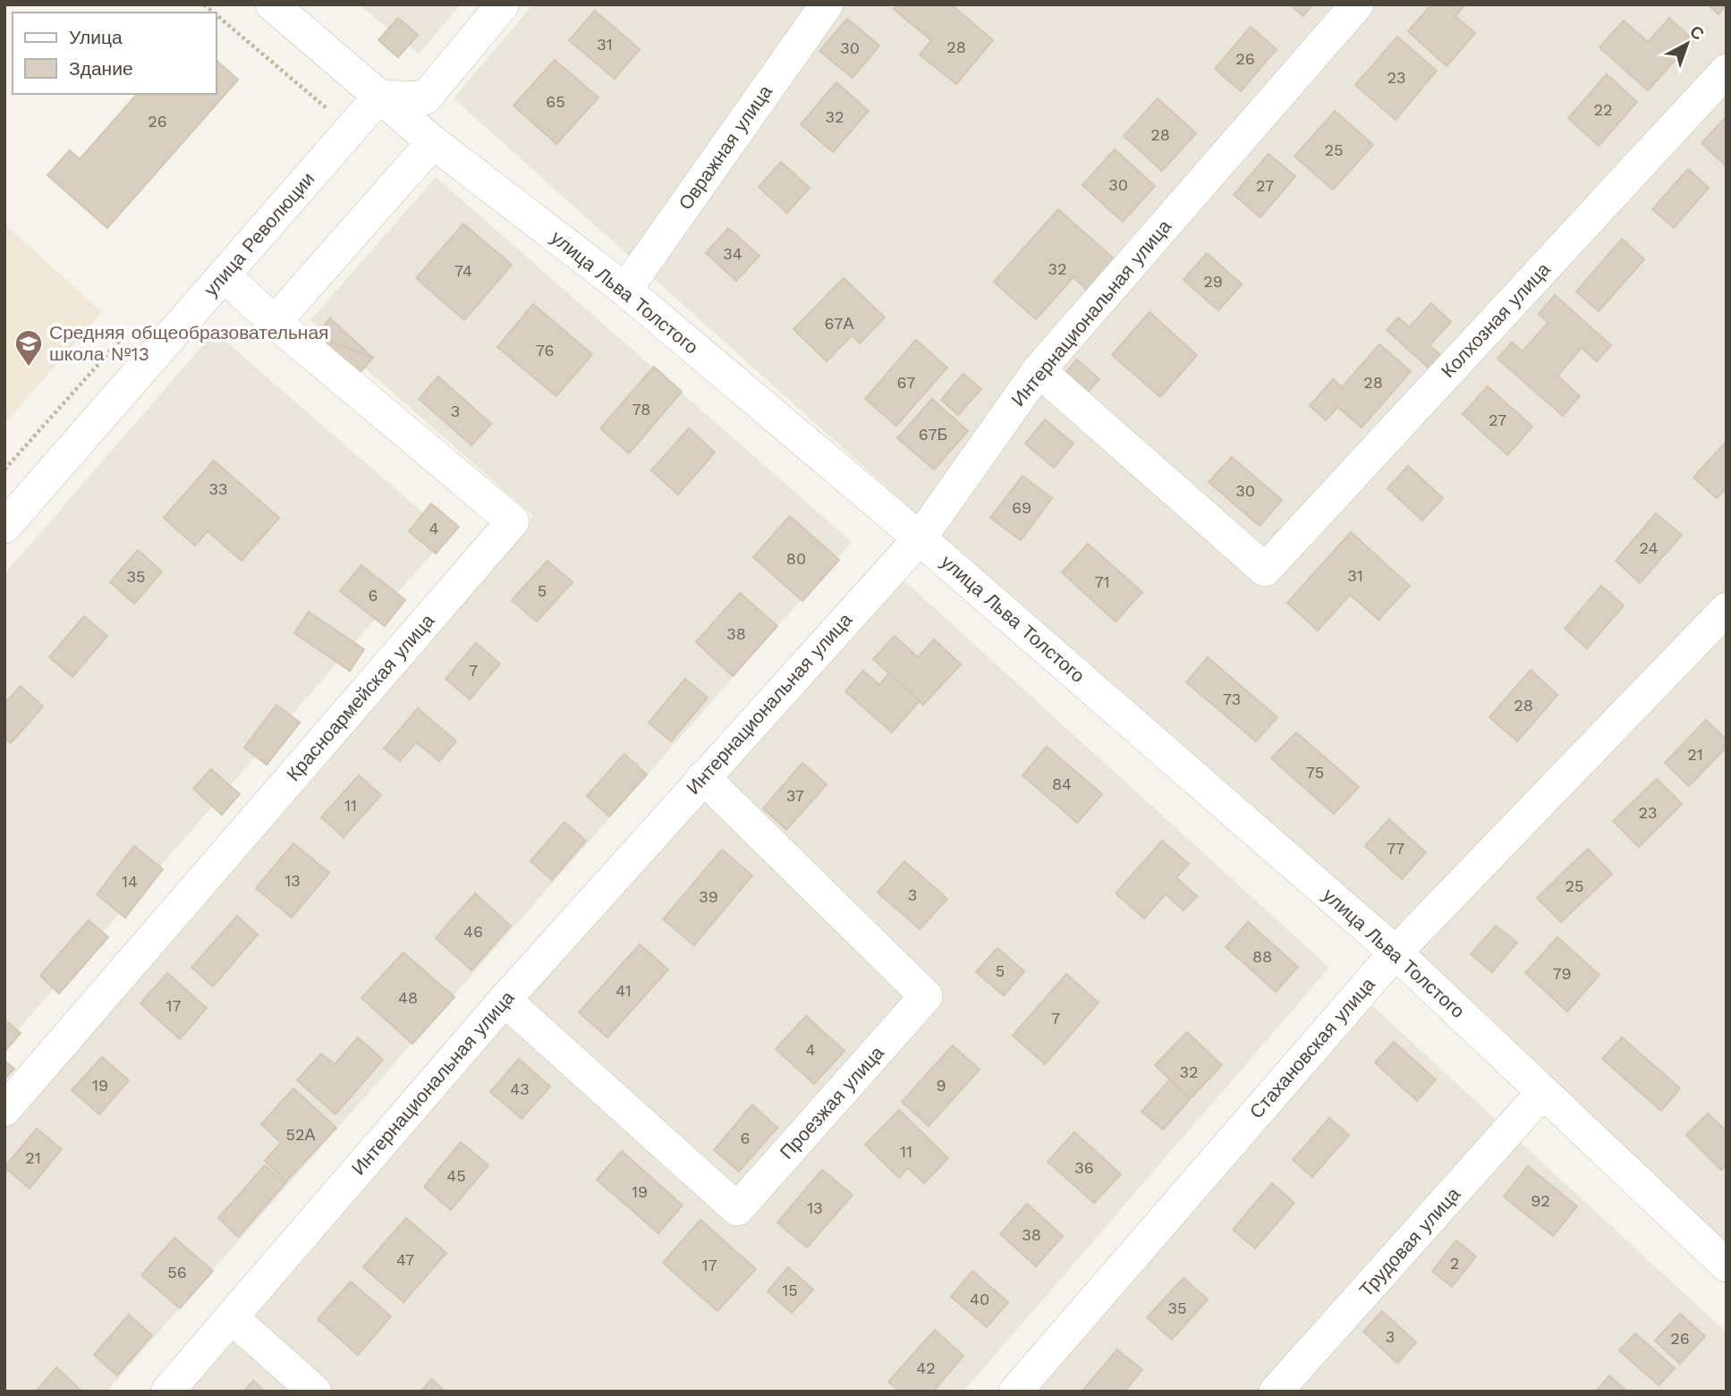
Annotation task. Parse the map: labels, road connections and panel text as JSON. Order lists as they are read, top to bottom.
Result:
{
  "streets": {
    "street": [
      "Овражная улица",
      "улица Революции",
      "улица Льва Толстого",
      "Интернациональная улица",
      "Колхозная улица",
      "Красноармейская улица",
      "Стахановская улица",
      "Проезжая улица",
      "Трудовая улица"
    ]
  },
  "crossings": [
    ["Овражная улица", "улица Льва Толстого"],
    ["улица Революции", "улица Льва Толстого"],
    ["улица Льва Толстого", "Интернациональная улица"],
    ["улица Льва Толстого", "Стахановская улица"],
    ["улица Льва Толстого", "Трудовая улица"],
    ["Интернациональная улица", "Колхозная улица"],
    ["Интернациональная улица", "Проезжая улица"]
  ],
  "places": {
    "school or university": ["Средняя общеобразовательная школа №13"]
  },
  "house_numbers": [
    "31",
    "28",
    "30",
    "26",
    "23",
    "65",
    "22",
    "32",
    "26",
    "28",
    "25",
    "30",
    "27",
    "34",
    "32",
    "74",
    "29",
    "67А",
    "76",
    "67",
    "28",
    "78",
    "3",
    "27",
    "67Б",
    "33",
    "30",
    "69",
    "4",
    "24",
    "80",
    "31",
    "35",
    "71",
    "5",
    "6",
    "38",
    "7",
    "73",
    "28",
    "21",
    "75",
    "84",
    "37",
    "11",
    "23",
    "77",
    "13",
    "14",
    "25",
    "3",
    "39",
    "46",
    "88",
    "5",
    "79",
    "41",
    "48",
    "17",
    "7",
    "4",
    "32",
    "19",
    "9",
    "43",
    "52А",
    "6",
    "11",
    "21",
    "36",
    "45",
    "19",
    "92",
    "13",
    "38",
    "47",
    "2",
    "17",
    "56",
    "15",
    "40",
    "35",
    "3",
    "26",
    "42"
  ],
  "legend": ["Улица", "Здание"],
  "north": "top right"
}
